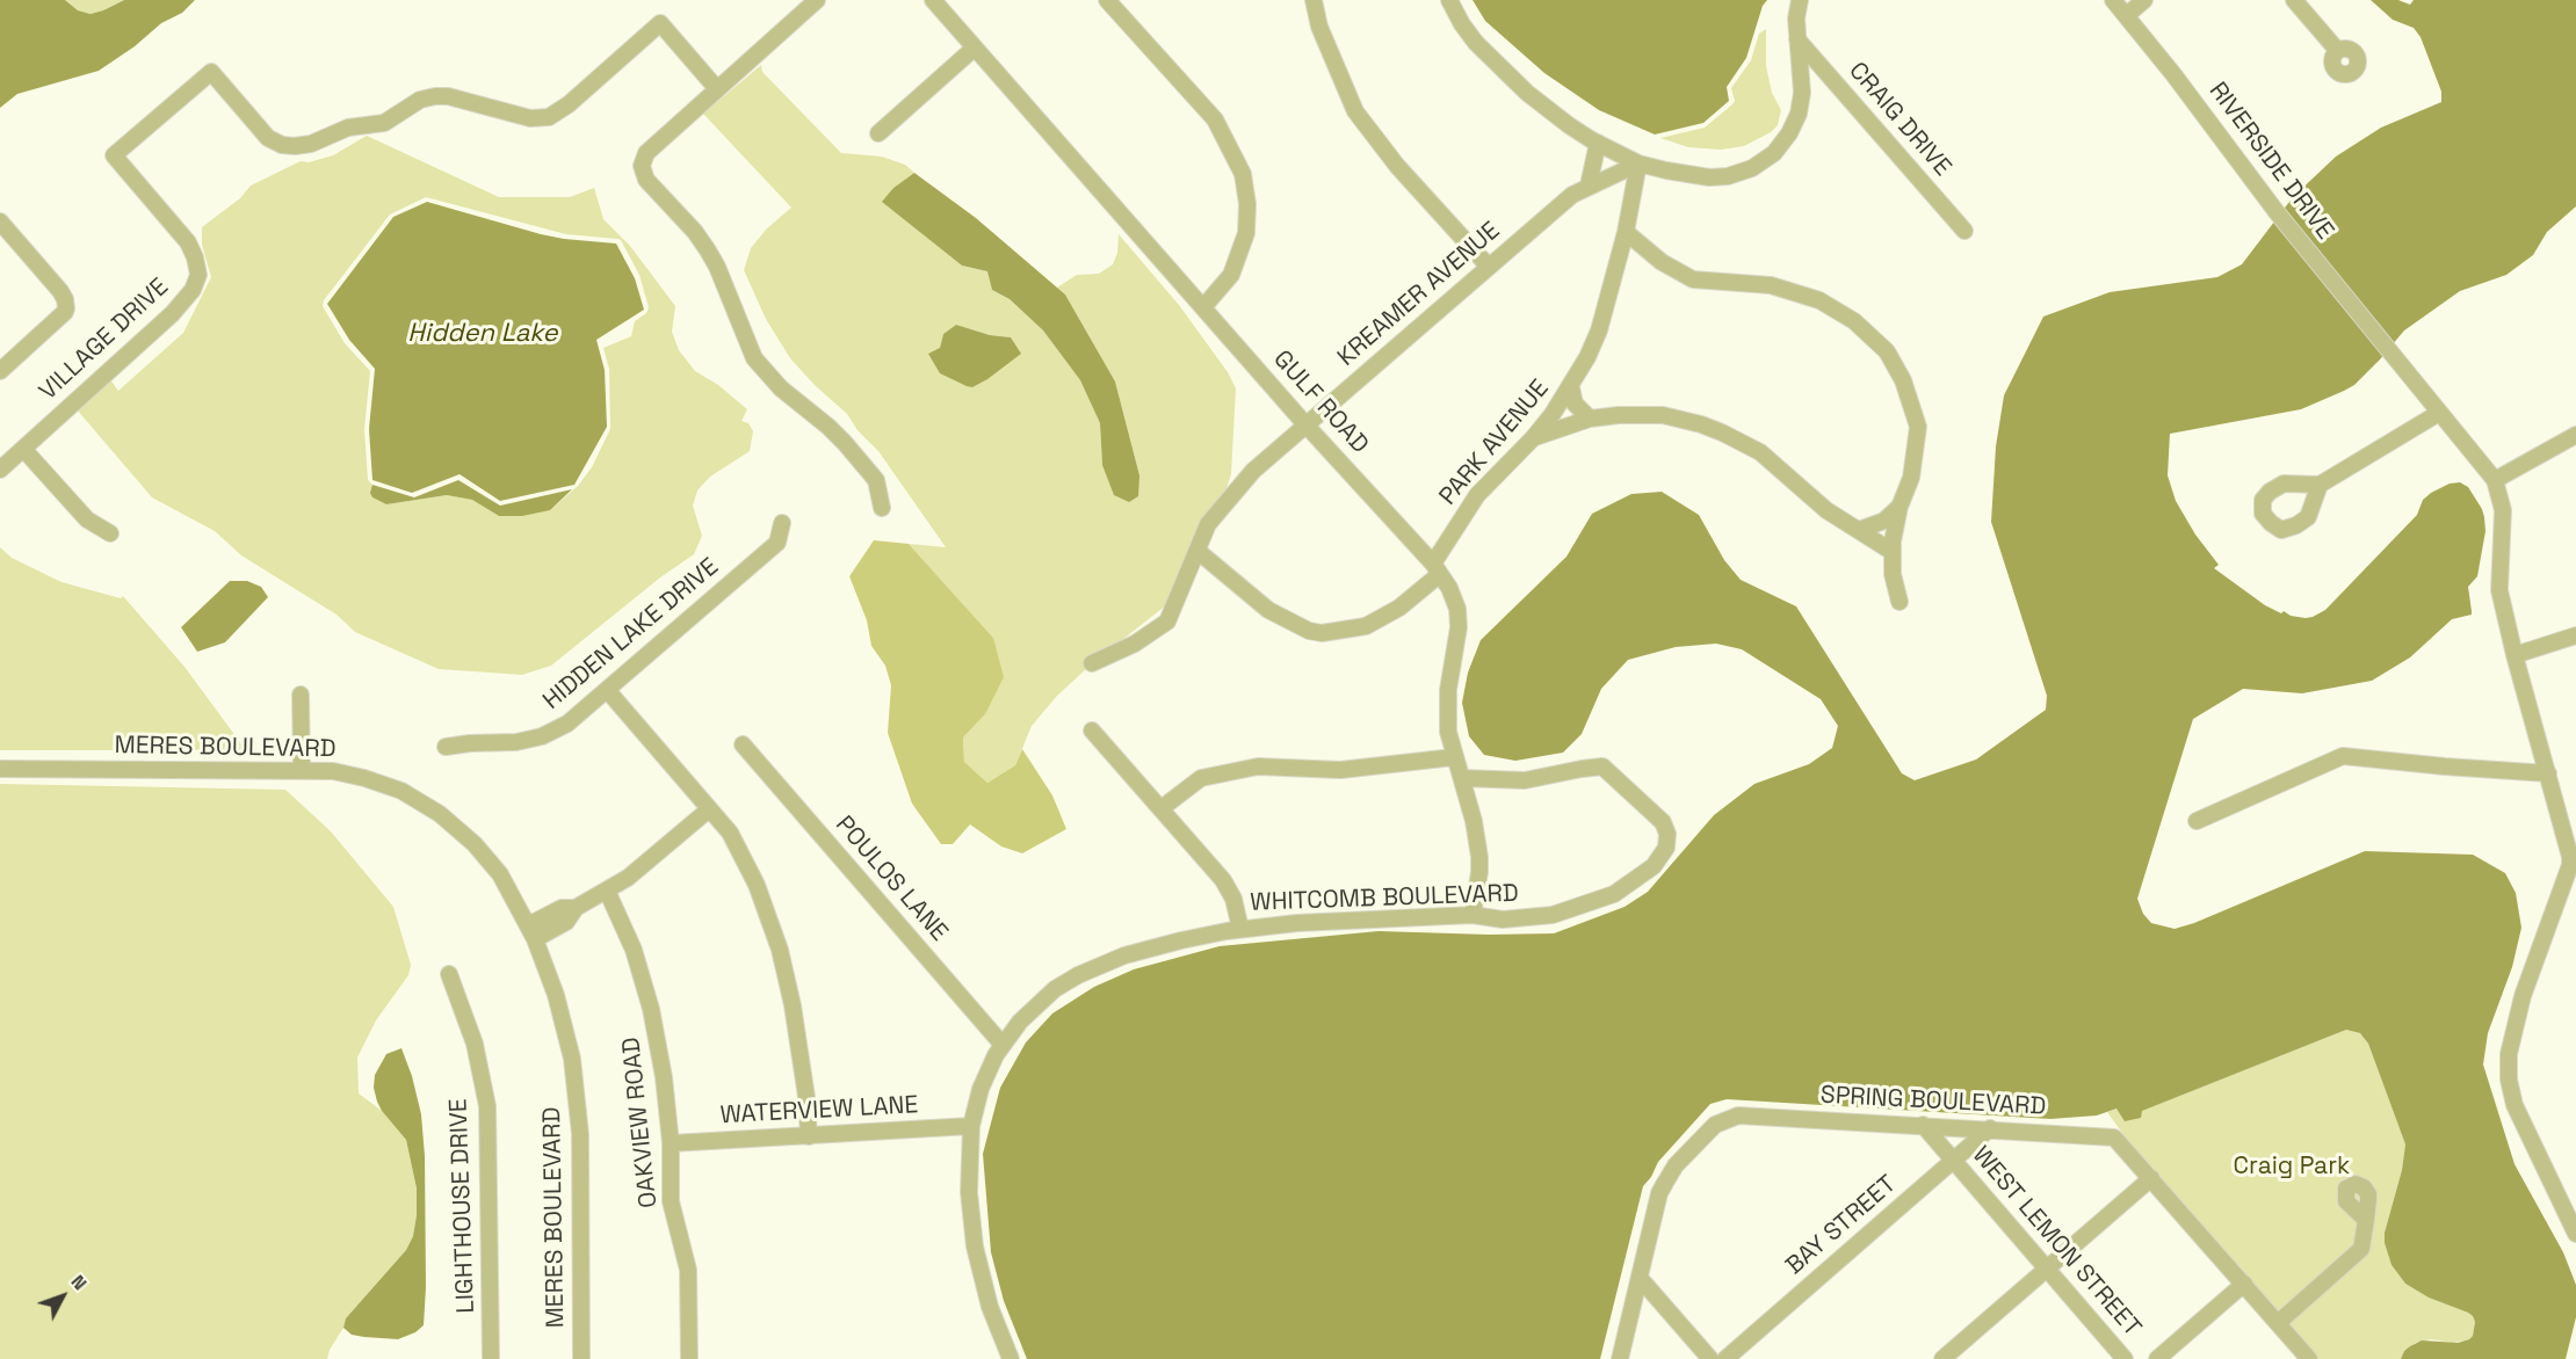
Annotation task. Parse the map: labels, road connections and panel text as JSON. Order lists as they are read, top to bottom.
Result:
{
  "streets": {
    "street": [
      "CRAIG DRIVE",
      "RIVERSIDE DRIVE",
      "KREAMER AVENUE",
      "VILLAGE DRIVE",
      "GULF ROAD",
      "PARK AVENUE",
      "HIDDEN LAKE DRIVE",
      "MERES BOULEVARD",
      "POULOS LANE",
      "WHITCOMB BOULEVARD",
      "SPRING BOULEVARD",
      "WATERVIEW LANE",
      "OAKVIEW ROAD",
      "LIGHTHOUSE DRIVE",
      "BAY STREET",
      "WEST LEMON STREET"
    ]
  },
  "crossings": [
    ["KREAMER AVENUE", "GULF ROAD"],
    ["KREAMER AVENUE", "PARK AVENUE"],
    ["GULF ROAD", "PARK AVENUE"],
    ["GULF ROAD", "WHITCOMB BOULEVARD"],
    ["POULOS LANE", "WHITCOMB BOULEVARD"],
    ["WHITCOMB BOULEVARD", "WATERVIEW LANE"],
    ["SPRING BOULEVARD", "BAY STREET"],
    ["SPRING BOULEVARD", "WEST LEMON STREET"],
    ["WATERVIEW LANE", "OAKVIEW ROAD"],
    ["BAY STREET", "WEST LEMON STREET"]
  ],
  "water": ["Hidden Lake"],
  "parks": ["Craig Park"],
  "north": "top right"
}
